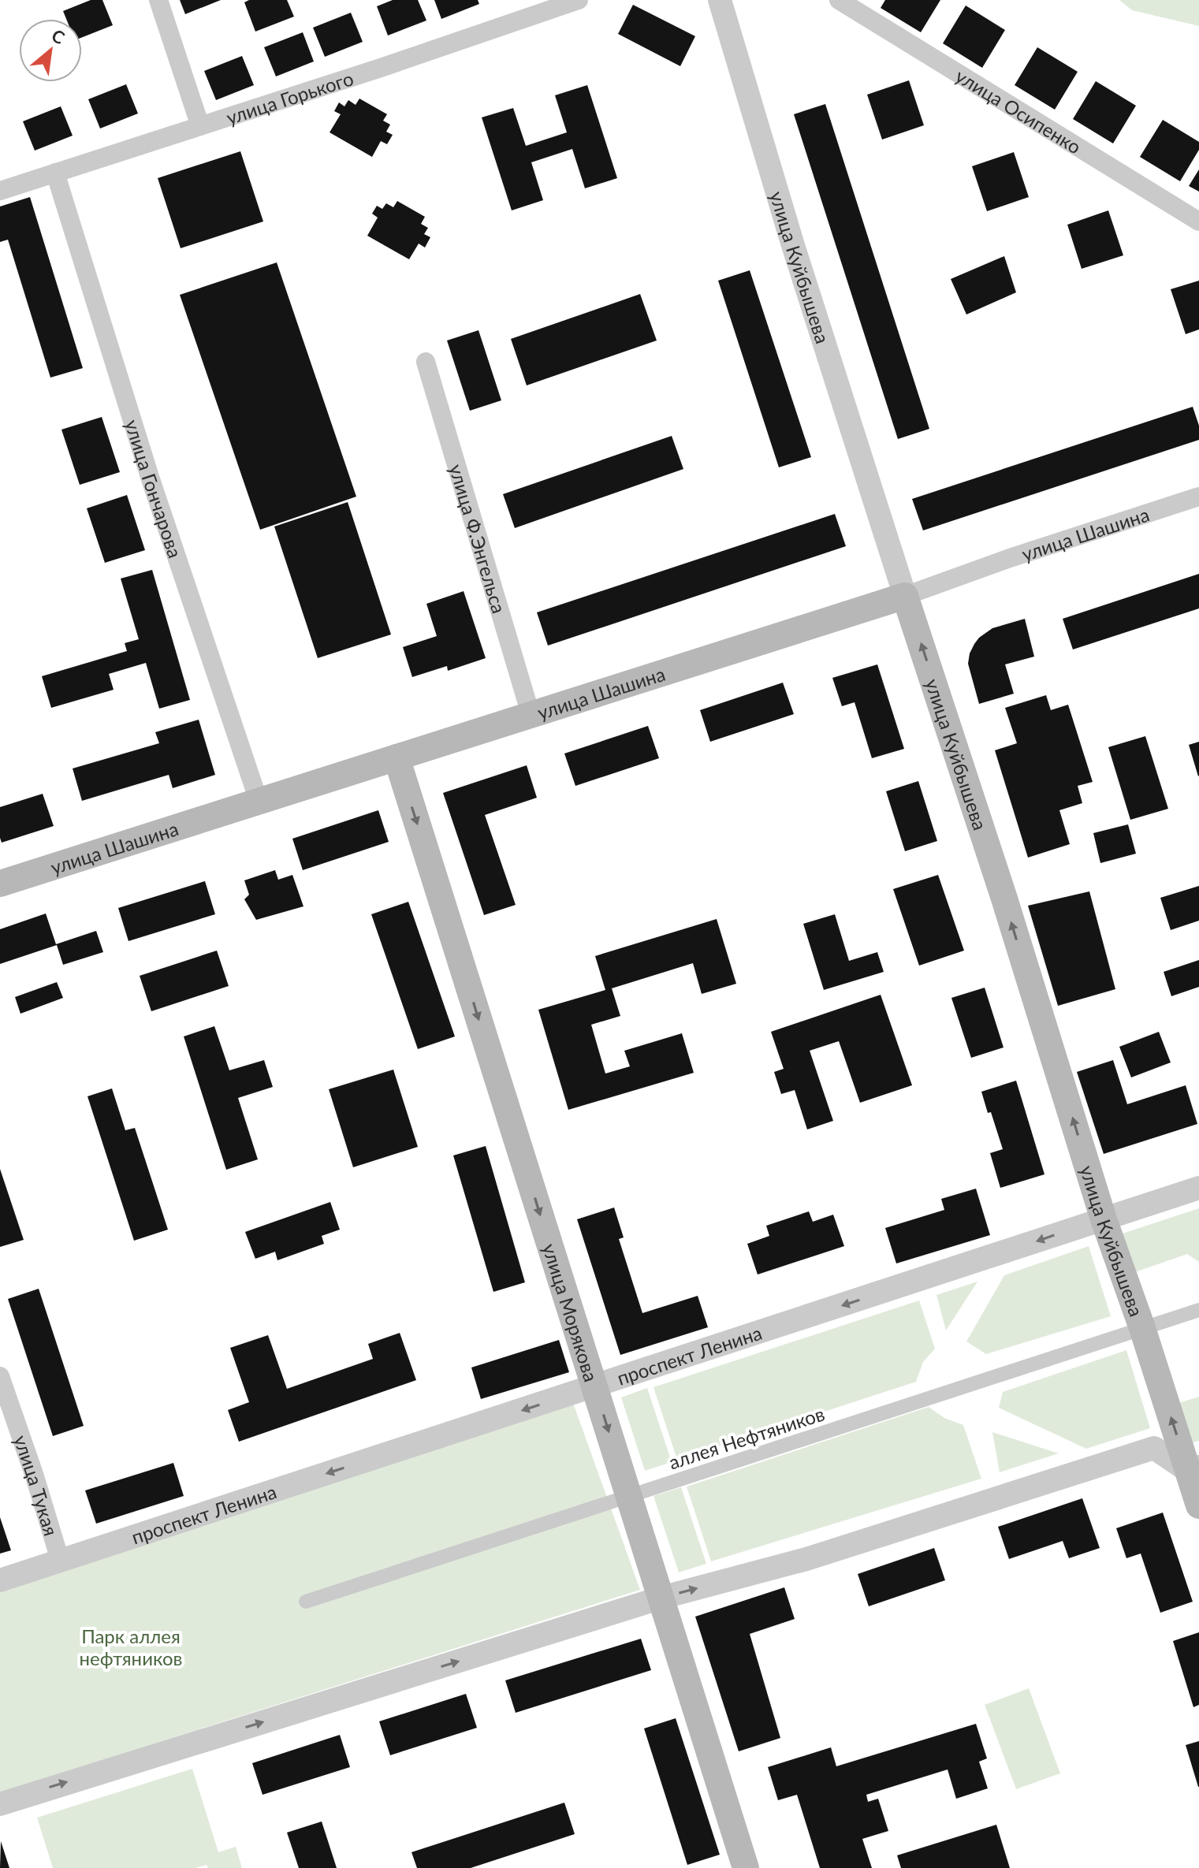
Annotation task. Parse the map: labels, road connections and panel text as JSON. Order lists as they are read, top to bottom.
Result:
{
  "streets": {
    "main road": ["улица Куйбышева", "улица Шашина", "улица Морякова"],
    "street": [
      "улица Горького",
      "улица Осипенко",
      "улица Гончарова",
      "улица Ф.Энгельса",
      "проспект Ленина",
      "аллея Нефтяников",
      "улица Тукая"
    ]
  },
  "crossings": [
    ["улица Горького", "улица Гончарова"],
    ["улица Куйбышева", "улица Шашина"],
    ["улица Куйбышева", "проспект Ленина"],
    ["улица Куйбышева", "аллея Нефтяников"],
    ["улица Гончарова", "улица Шашина"],
    ["улица Шашина", "улица Ф.Энгельса"],
    ["улица Шашина", "улица Морякова"],
    ["улица Морякова", "проспект Ленина"],
    ["улица Морякова", "аллея Нефтяников"],
    ["проспект Ленина", "улица Тукая"]
  ],
  "one_way": ["улица Куйбышева", "улица Морякова", "проспект Ленина"],
  "parks": ["Парк аллея нефтяников"],
  "north": "top right"
}
